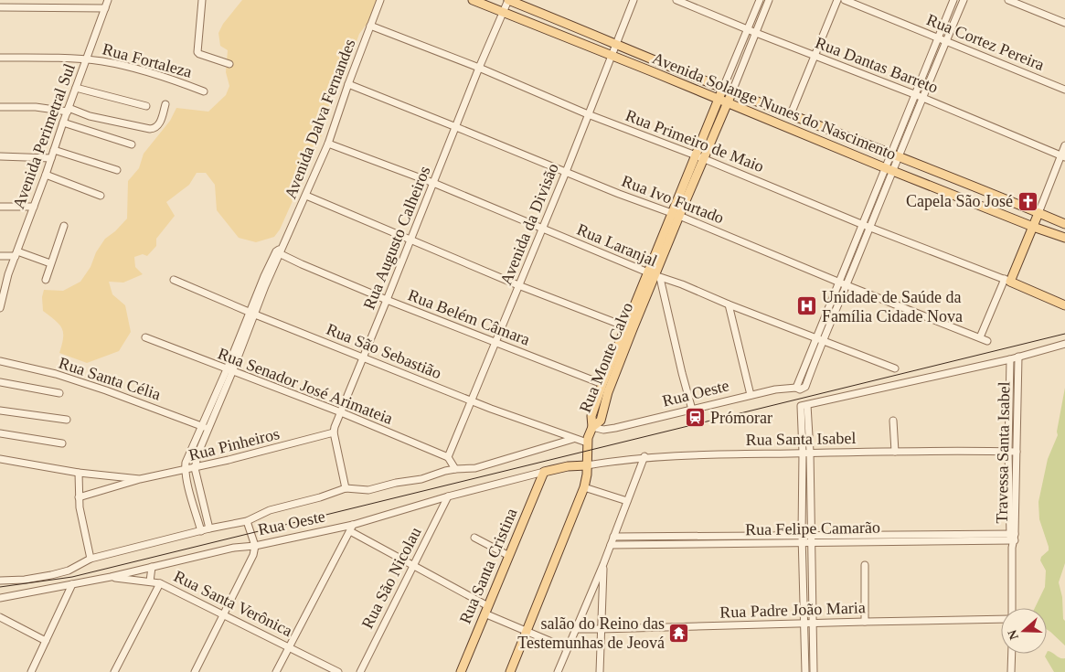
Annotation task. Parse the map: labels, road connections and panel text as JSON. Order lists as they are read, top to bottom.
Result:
{
  "streets": {
    "main road": [
      "Avenida Solange Nunes do Nascimento",
      "Rua Monte Calvo",
      "Rua Oeste",
      "Rua Santa Cristina"
    ],
    "street": [
      "Rua Cortez Pereira",
      "Rua Fortaleza",
      "Rua Dantas Barreto",
      "Avenida Dalva Fernandes",
      "Avenida Perimetral Sul",
      "Rua Primeiro de Maio",
      "Rua Ivo Furtado",
      "Avenida da Divisão",
      "Rua Augusto Calheiros",
      "Rua Laranjal",
      "Rua Belém Câmara",
      "Rua São Sebastião",
      "Rua Santa Célia",
      "Rua Senador José Arimateia",
      "Rua Santa Isabel",
      "Rua Pinheiros",
      "Travessa Santa Isabel",
      "Rua Felipe Camarão",
      "Rua São Nicolau",
      "Rua Santa Verônica",
      "Rua Padre João Maria"
    ]
  },
  "crossings": [
    ["Rua Fortaleza", "Avenida Perimetral Sul"],
    ["Rua Dantas Barreto", "Rua Monte Calvo"],
    ["Avenida Solange Nunes do Nascimento", "Avenida da Divisão"],
    ["Avenida Solange Nunes do Nascimento", "Rua Augusto Calheiros"],
    ["Avenida Solange Nunes do Nascimento", "Rua Monte Calvo"],
    ["Avenida Dalva Fernandes", "Rua Primeiro de Maio"],
    ["Avenida Dalva Fernandes", "Rua Ivo Furtado"],
    ["Avenida Dalva Fernandes", "Rua Laranjal"],
    ["Avenida Dalva Fernandes", "Rua Belém Câmara"],
    ["Avenida Dalva Fernandes", "Rua São Sebastião"],
    ["Avenida Dalva Fernandes", "Rua Santa Célia"],
    ["Avenida Dalva Fernandes", "Rua Senador José Arimateia"],
    ["Avenida Dalva Fernandes", "Rua Oeste"],
    ["Avenida Dalva Fernandes", "Rua Pinheiros"],
    ["Rua Primeiro de Maio", "Avenida da Divisão"],
    ["Rua Primeiro de Maio", "Rua Augusto Calheiros"],
    ["Rua Primeiro de Maio", "Rua Monte Calvo"],
    ["Rua Ivo Furtado", "Avenida da Divisão"],
    ["Rua Ivo Furtado", "Rua Augusto Calheiros"],
    ["Rua Ivo Furtado", "Rua Monte Calvo"],
    ["Avenida da Divisão", "Rua Laranjal"],
    ["Avenida da Divisão", "Rua Belém Câmara"],
    ["Avenida da Divisão", "Rua São Sebastião"],
    ["Avenida da Divisão", "Rua Senador José Arimateia"],
    ["Rua Augusto Calheiros", "Rua Laranjal"],
    ["Rua Augusto Calheiros", "Rua Belém Câmara"],
    ["Rua Augusto Calheiros", "Rua São Sebastião"],
    ["Rua Augusto Calheiros", "Rua Senador José Arimateia"],
    ["Rua Augusto Calheiros", "Rua Pinheiros"],
    ["Rua Laranjal", "Rua Monte Calvo"],
    ["Rua Laranjal", "Rua Oeste"],
    ["Rua Belém Câmara", "Rua Monte Calvo"],
    ["Rua São Sebastião", "Rua Oeste"],
    ["Rua Monte Calvo", "Rua Oeste"],
    ["Rua Oeste", "Rua Santa Isabel"],
    ["Rua Oeste", "Rua Santa Cristina"],
    ["Rua Oeste", "Rua São Nicolau"],
    ["Rua Oeste", "Rua Santa Verônica"],
    ["Rua Santa Isabel", "Travessa Santa Isabel"],
    ["Travessa Santa Isabel", "Rua Felipe Camarão"]
  ],
  "places": {
    "church": ["Capela São José"],
    "hospital": ["Unidade de Saúde da Família Cidade Nova"],
    "station": ["Prómorar"],
    "temple": ["salão do Reino das Testemunhas de Jeová"]
  },
  "north": "left"
}
